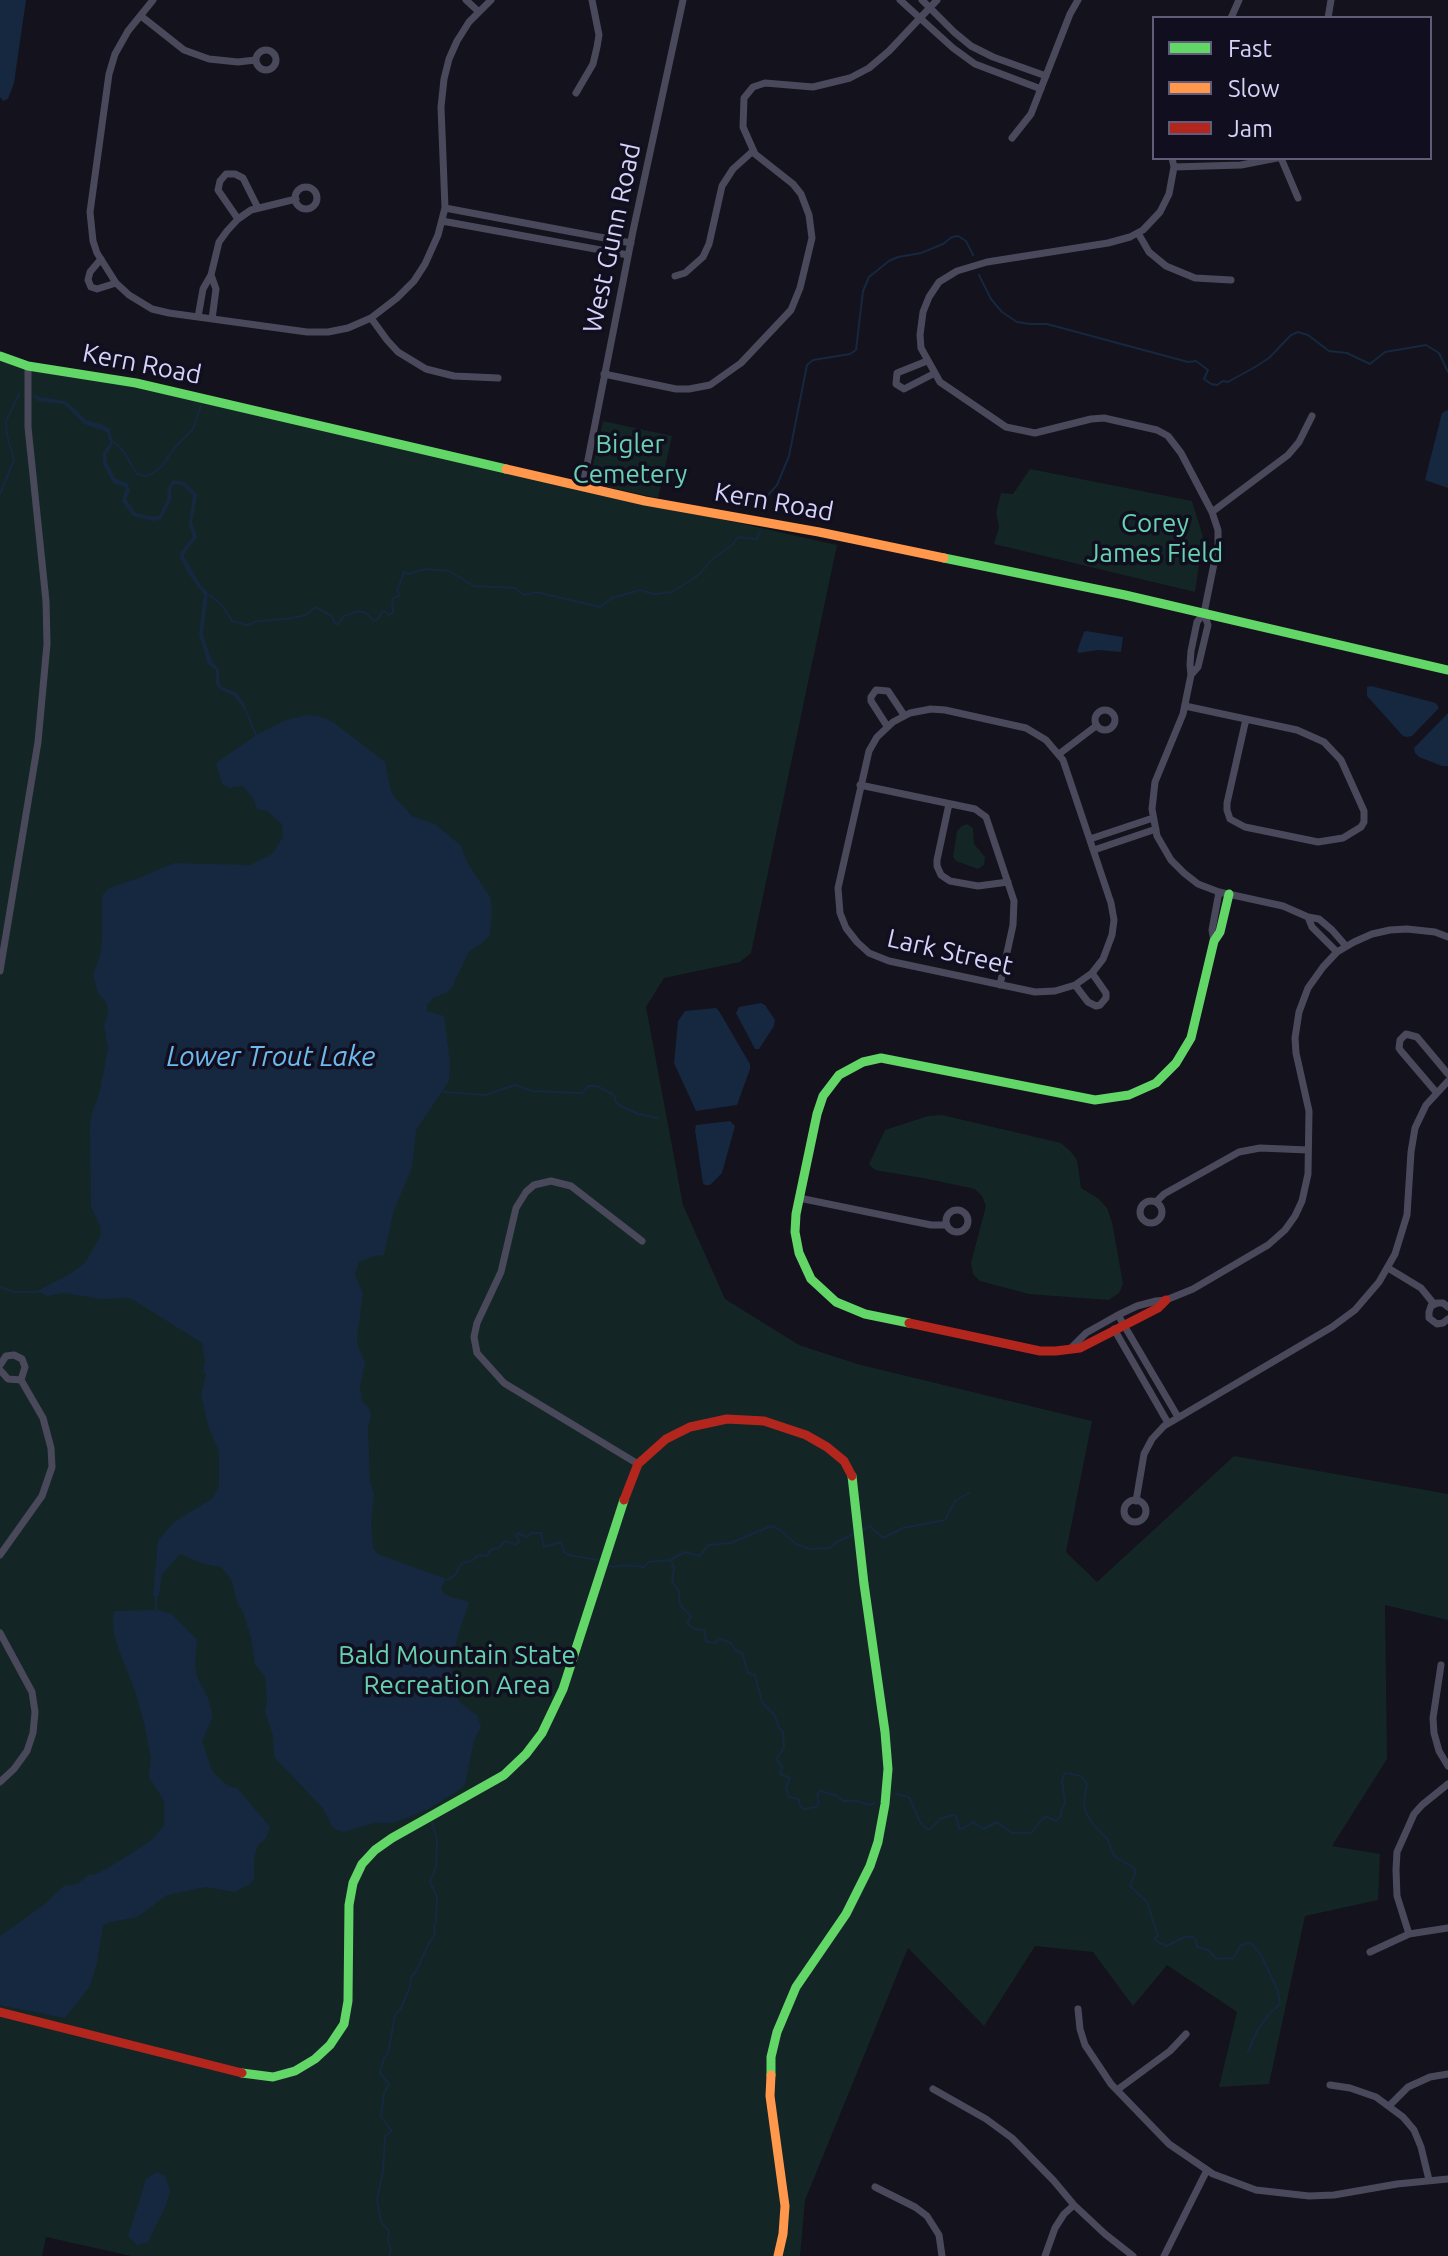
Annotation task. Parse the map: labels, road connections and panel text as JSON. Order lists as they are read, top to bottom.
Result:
{
  "streets": {
    "street": ["West Gunn Road", "Kern Road", "Lark Street"]
  },
  "crossings": [
    ["West Gunn Road", "Kern Road"]
  ],
  "water": ["Lower Trout Lake"],
  "parks": ["Bigler Cemetery", "Corey James Field", "Bald Mountain State Recreation Area"],
  "legend": ["Fast", "Slow", "Jam"]
}
